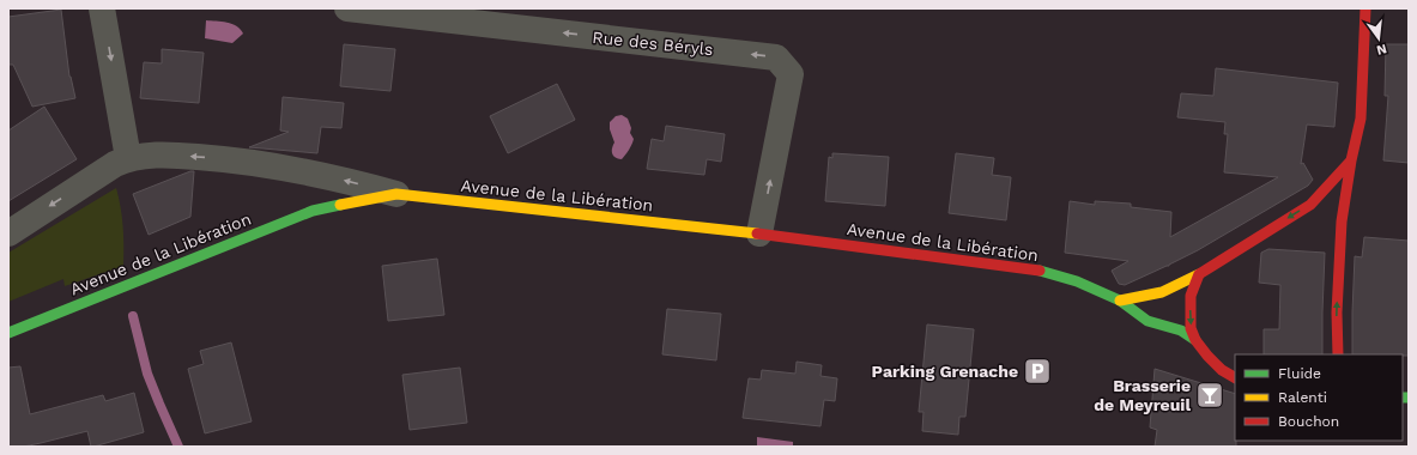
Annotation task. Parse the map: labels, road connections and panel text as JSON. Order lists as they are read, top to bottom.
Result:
{
  "streets": {
    "street": ["Rue des Béryls", "Avenue de la Libération"]
  },
  "crossings": [
    ["Rue des Béryls", "Avenue de la Libération"]
  ],
  "places": {
    "parking": ["Parking Grenache"],
    "bar": ["Brasserie de Meyreuil"]
  },
  "legend": ["Fluide", "Ralenti", "Bouchon"],
  "north": "bottom"
}
